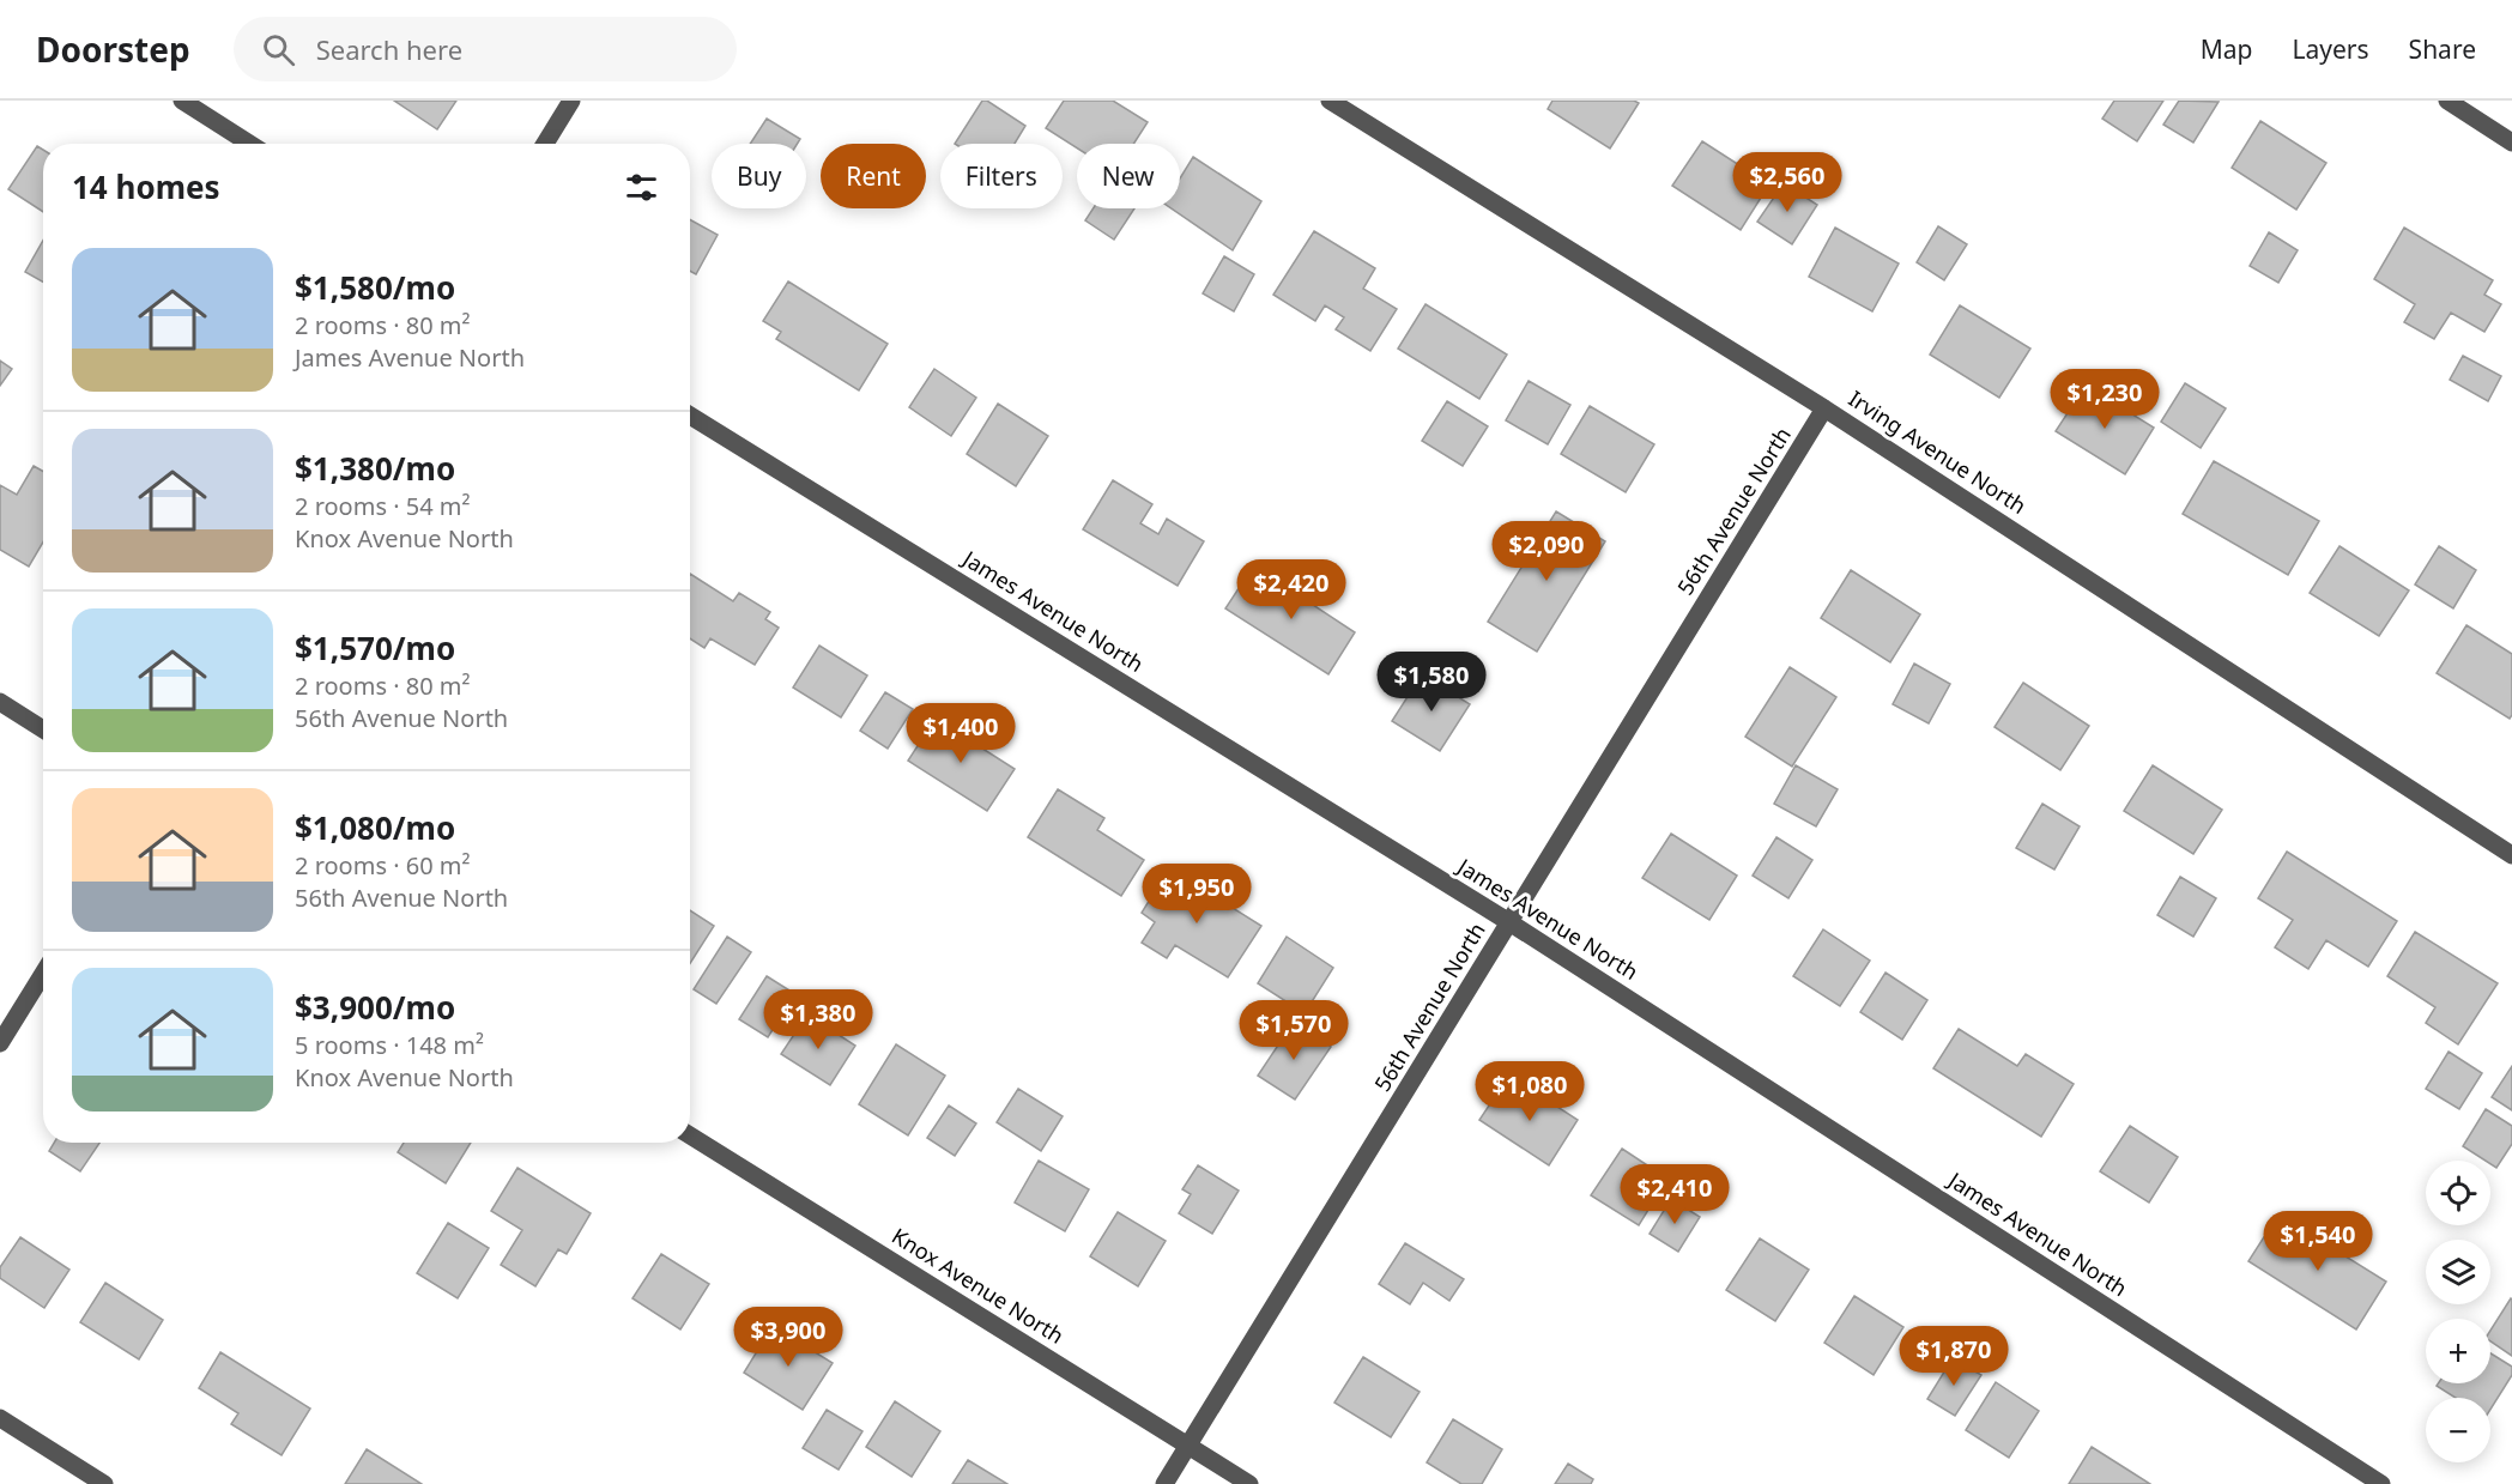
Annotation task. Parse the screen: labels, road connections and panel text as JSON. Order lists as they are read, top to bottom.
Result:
{
  "streets": {
    "street": [
      "Irving Avenue North",
      "56th Avenue North",
      "James Avenue North",
      "Knox Avenue North"
    ]
  },
  "crossings": [
    ["Irving Avenue North", "56th Avenue North"],
    ["56th Avenue North", "James Avenue North"],
    ["56th Avenue North", "Knox Avenue North"]
  ],
  "page": {
    "header": "Doorstep",
    "search": "Search here",
    "nav": ["Map", "Layers", "Share"],
    "chip": [
      "Buy",
      "Rent",
      "Filters",
      "New"
    ],
    "heading": "14 homes",
    "price": [
      "$2,560",
      "$1,230",
      "$2,090",
      "$2,420",
      "$1,580",
      "$1,400",
      "$1,950",
      "$1,380",
      "$1,570",
      "$1,080",
      "$2,410",
      "$1,540",
      "$3,900",
      "$1,870"
    ],
    "list": [
      {
        "name": "$1,580/mo",
        "note": "2 rooms · 80 m² · James Avenue North"
      },
      {
        "name": "$1,380/mo",
        "note": "2 rooms · 54 m² · Knox Avenue North"
      },
      {
        "name": "$1,570/mo",
        "note": "2 rooms · 80 m² · 56th Avenue North"
      },
      {
        "name": "$1,080/mo",
        "note": "2 rooms · 60 m² · 56th Avenue North"
      },
      {
        "name": "$3,900/mo",
        "note": "5 rooms · 148 m² · Knox Avenue North"
      }
    ],
    "map_buttons": ["+", "−"]
  }
}
